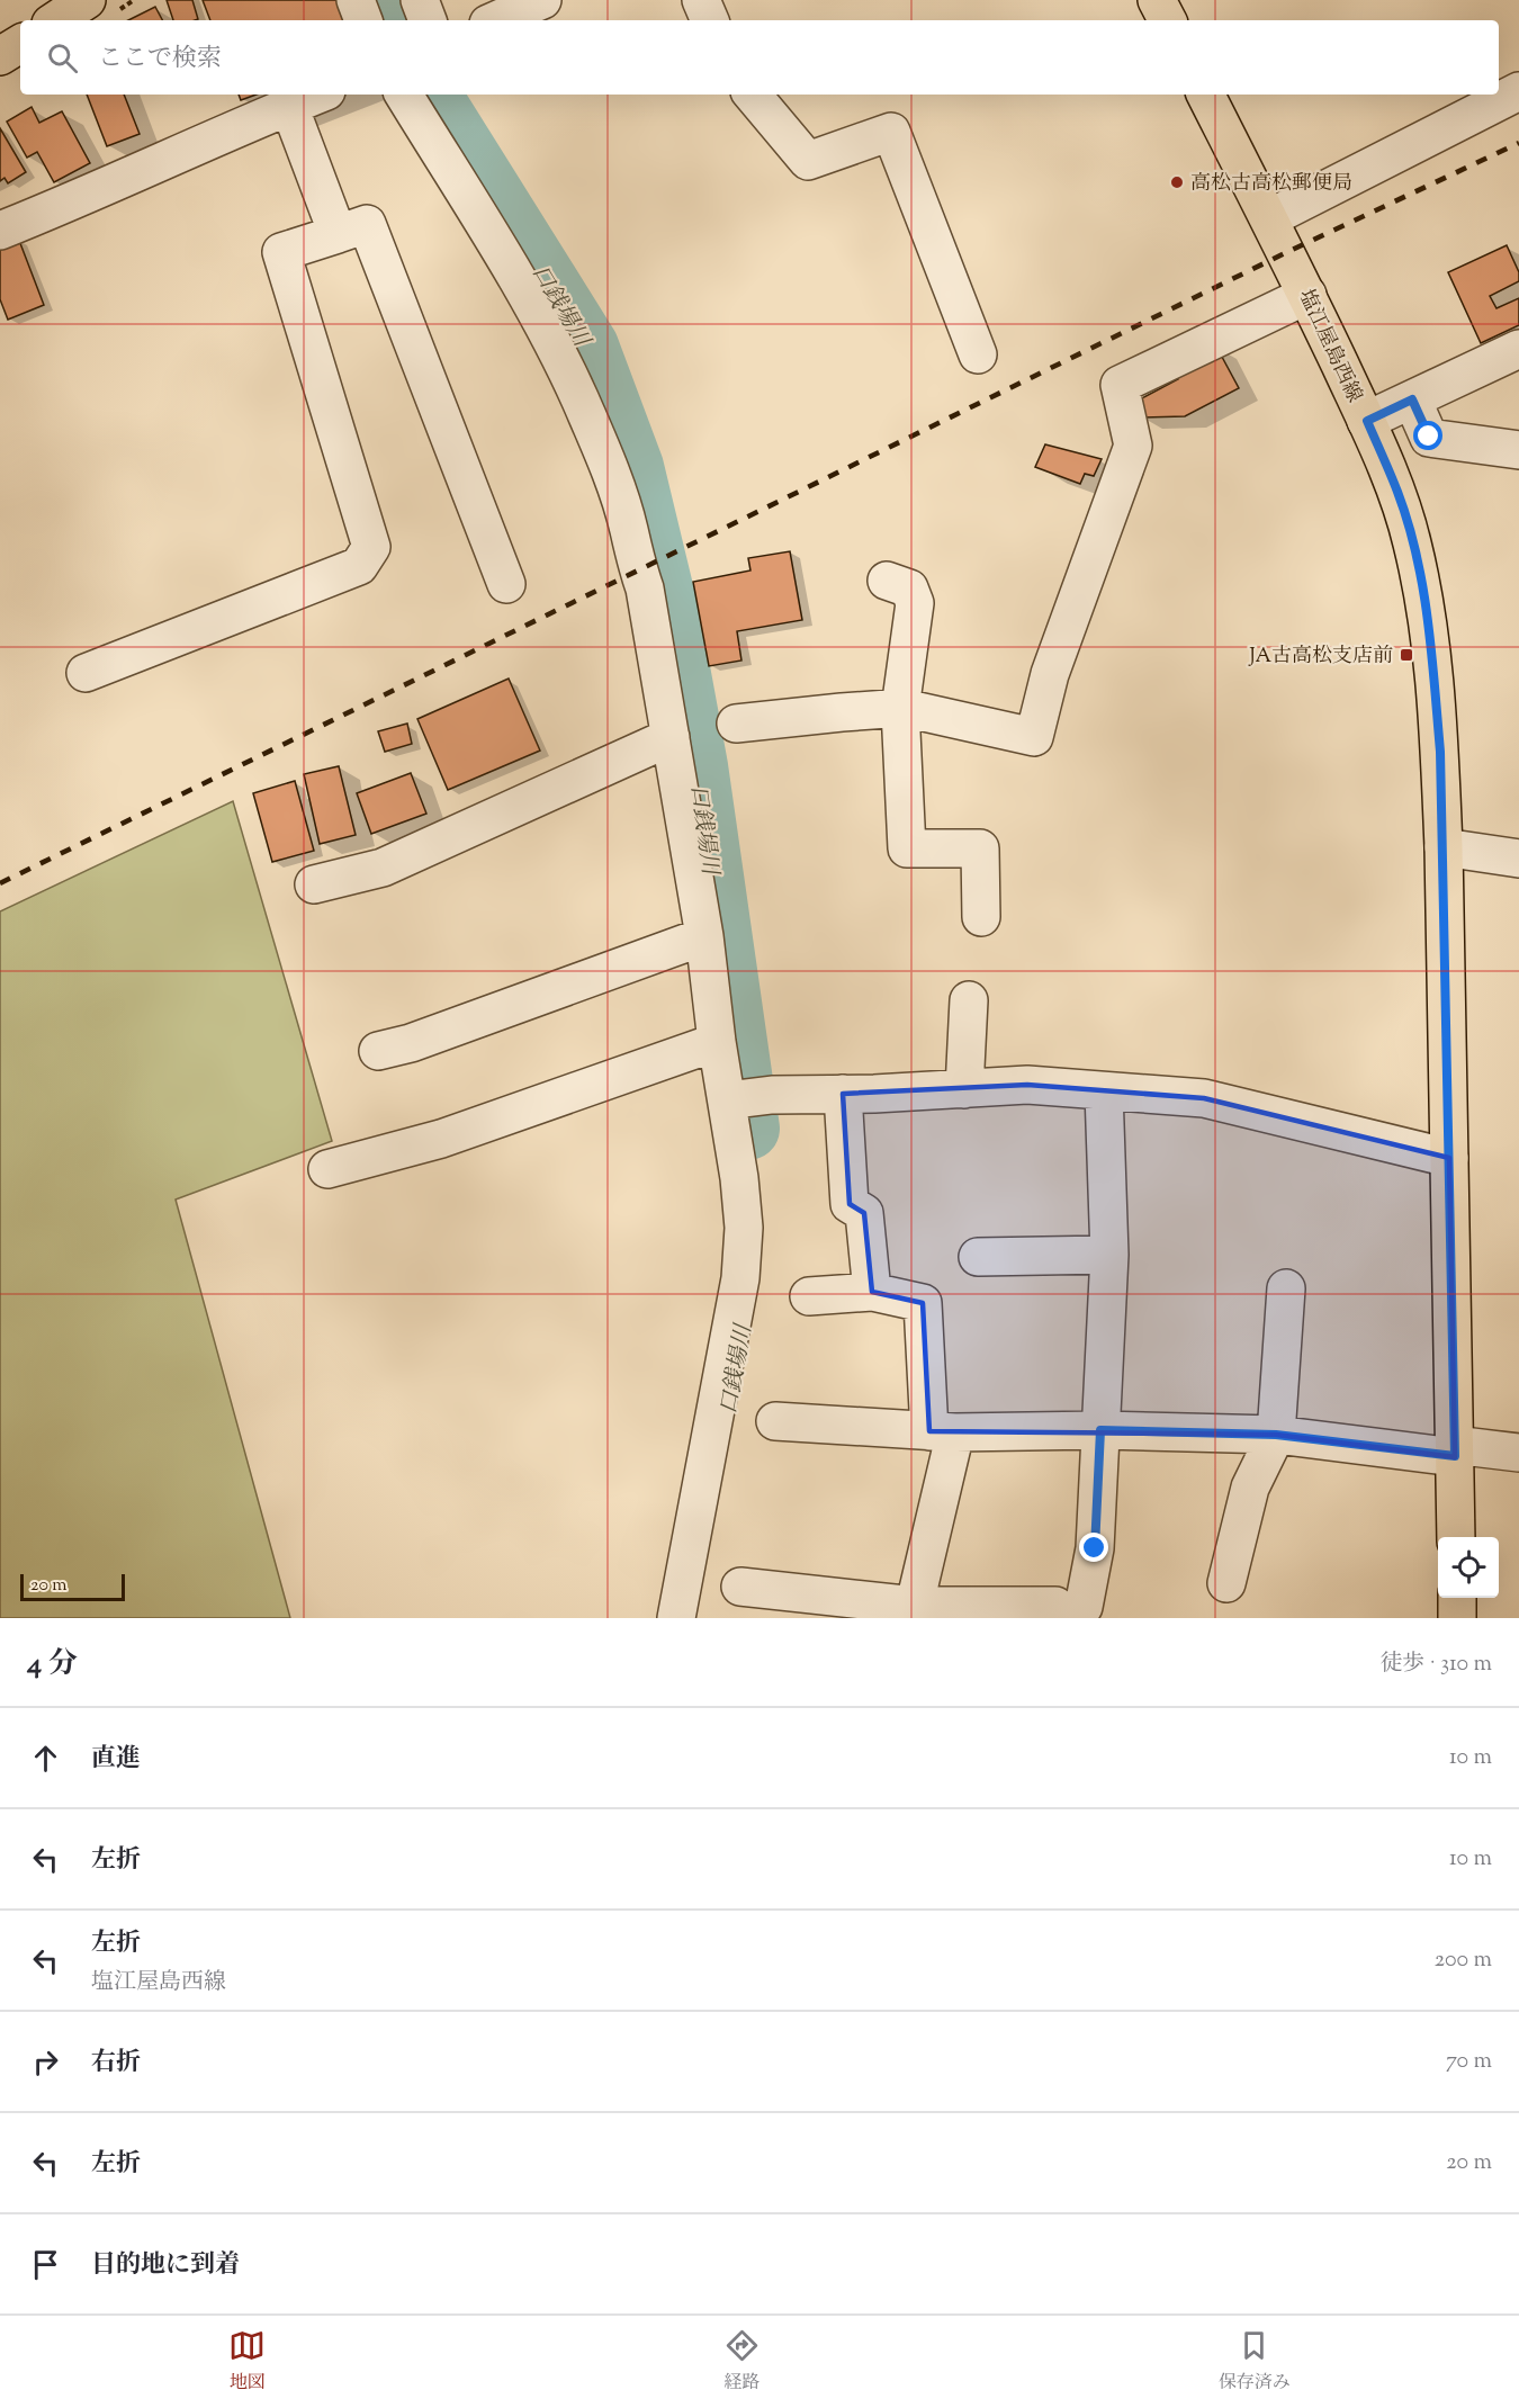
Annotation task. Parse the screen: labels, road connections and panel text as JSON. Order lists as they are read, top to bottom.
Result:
{
  "streets": {
    "main road": ["塩江屋島西線"]
  },
  "water": ["口銭場川"],
  "places": {
    "other": ["高松古高松郵便局"],
    "transit": ["JA古高松支店前"]
  },
  "scale_bar": "20 m",
  "page": {
    "search": "ここで検索",
    "scale": "20 m",
    "heading": ["4 分", "徒歩 · 310 m"],
    "list": [
      ["直進", "10 m"],
      ["左折", "10 m"],
      ["左折", "塩江屋島西線", "200 m"],
      ["右折", "70 m"],
      ["左折", "20 m"],
      "目的地に到着"
    ],
    "nav": ["地図", "経路", "保存済み"]
  }
}
